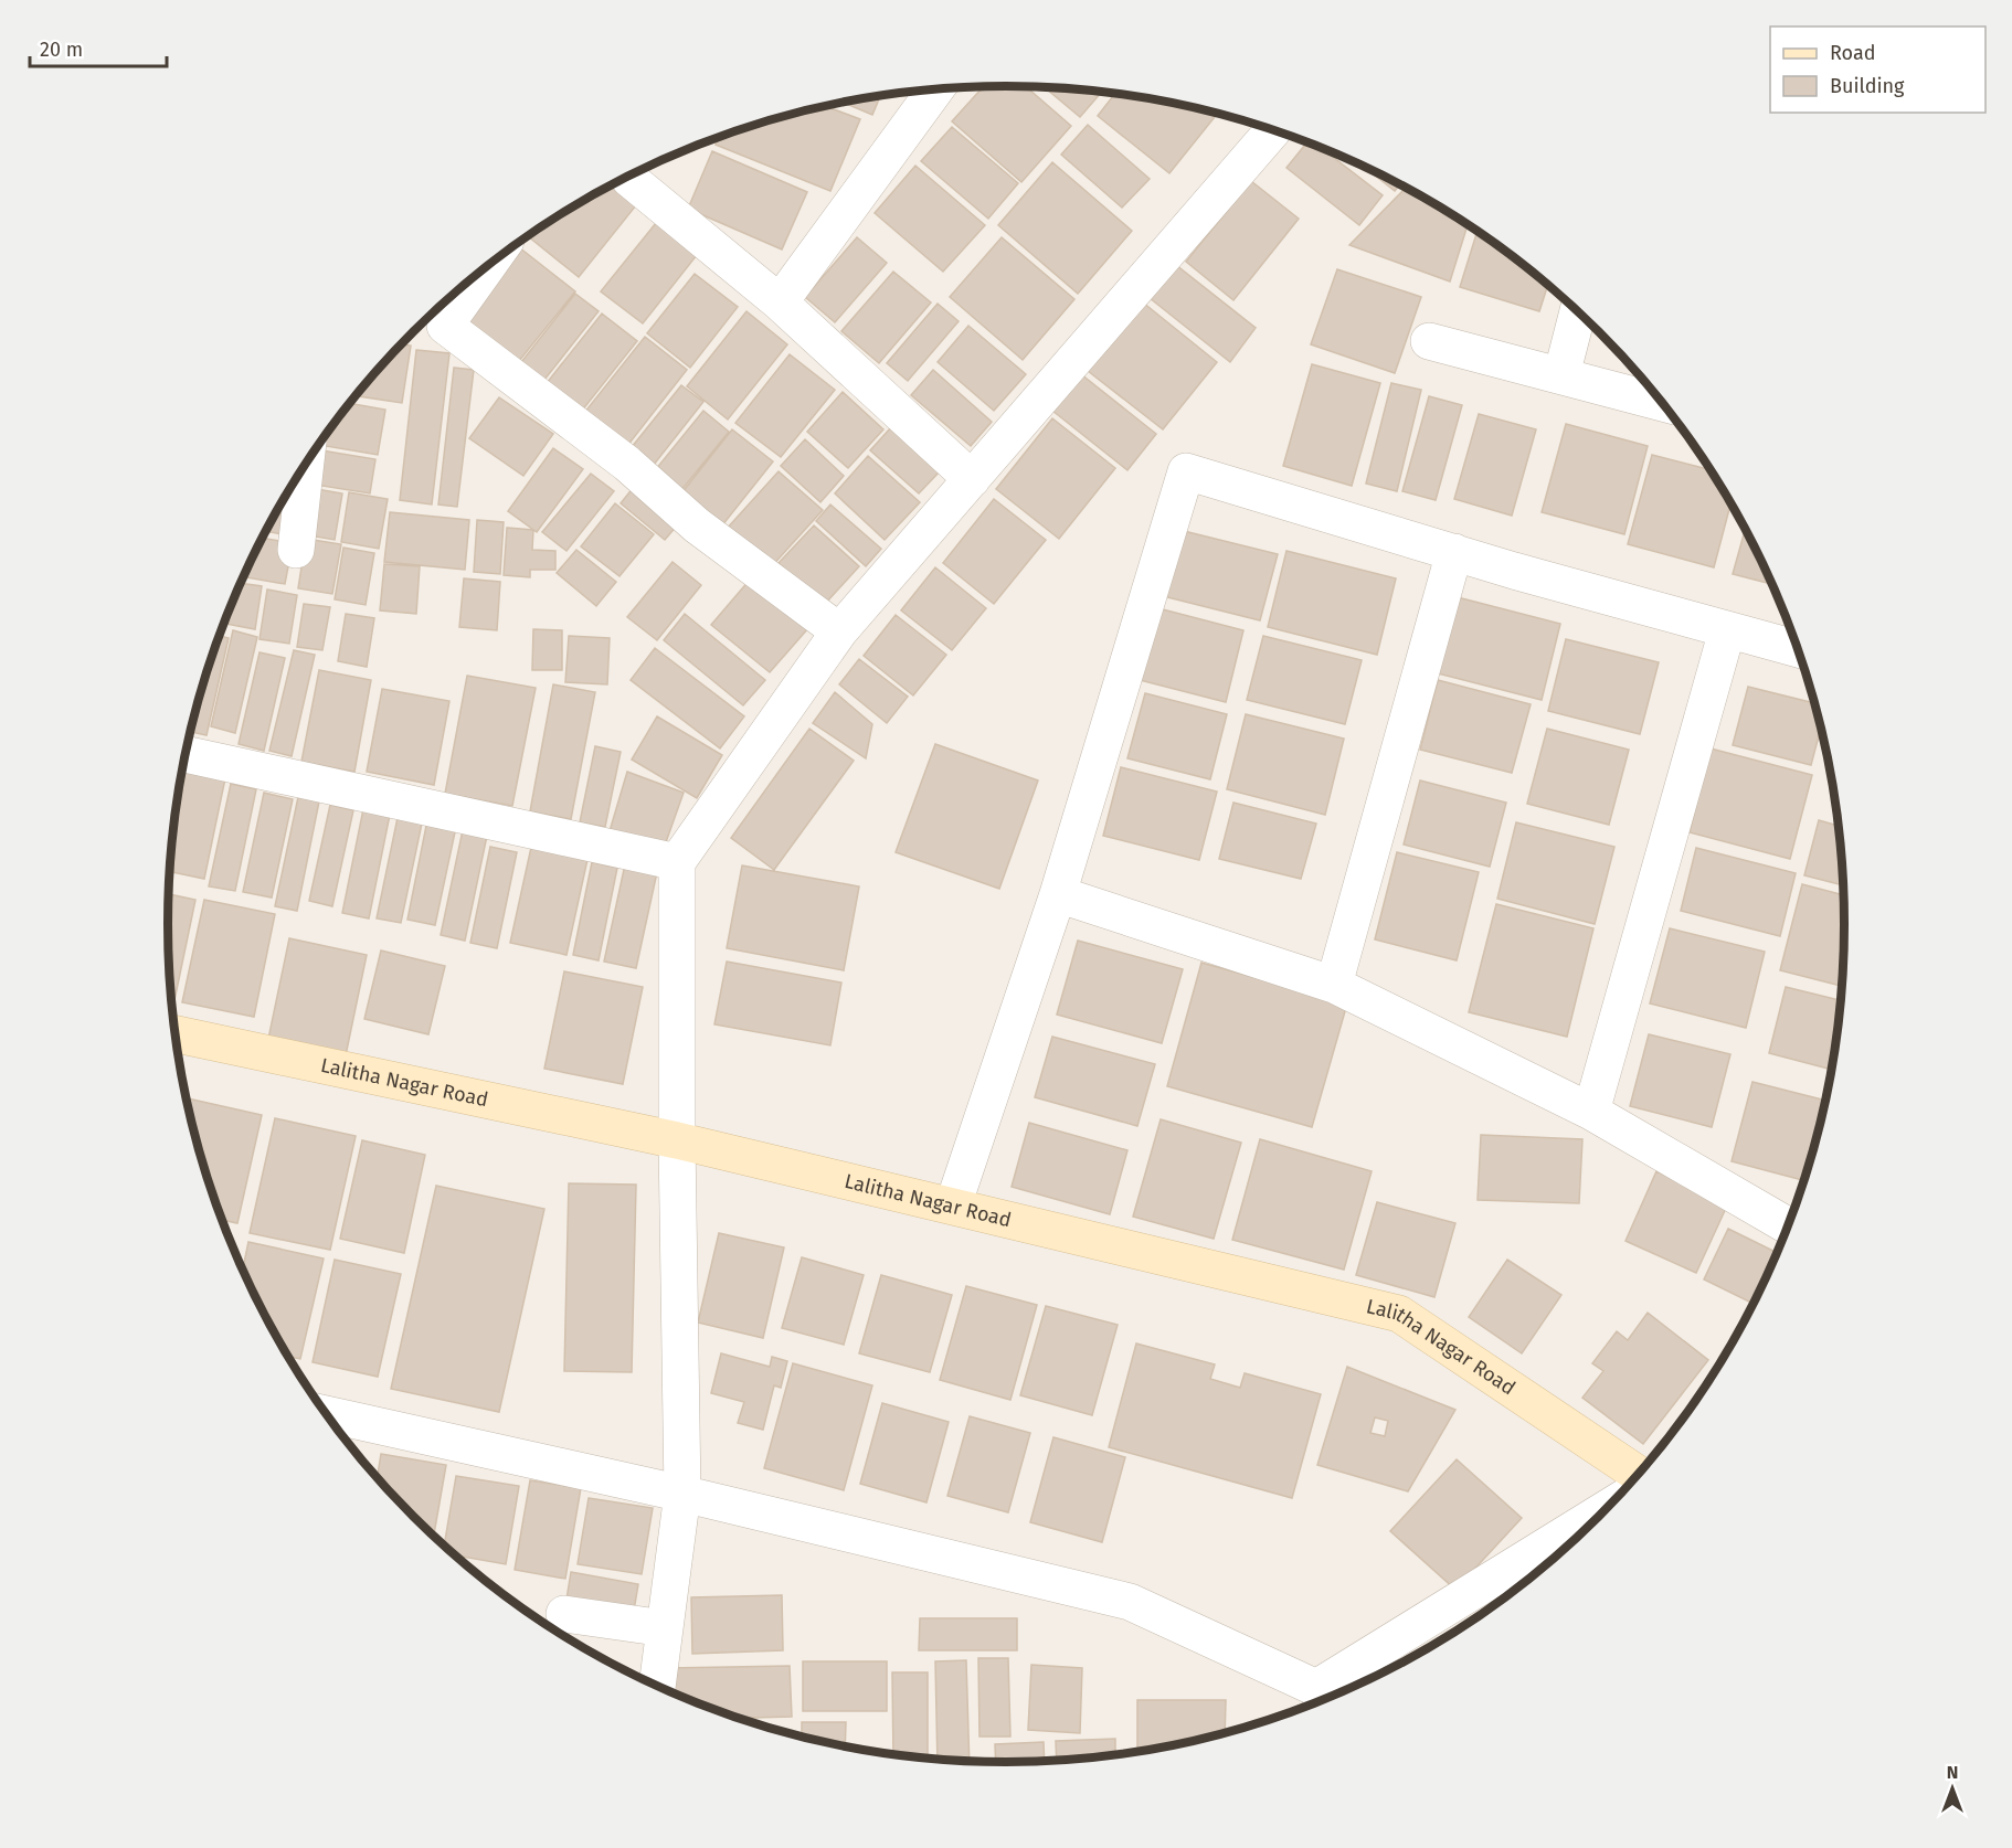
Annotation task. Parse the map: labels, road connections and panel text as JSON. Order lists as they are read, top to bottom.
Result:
{
  "streets": {
    "street": ["Lalitha Nagar Road"]
  },
  "legend": ["Road", "Building"],
  "scale_bar": "20 m",
  "north": "top"
}
